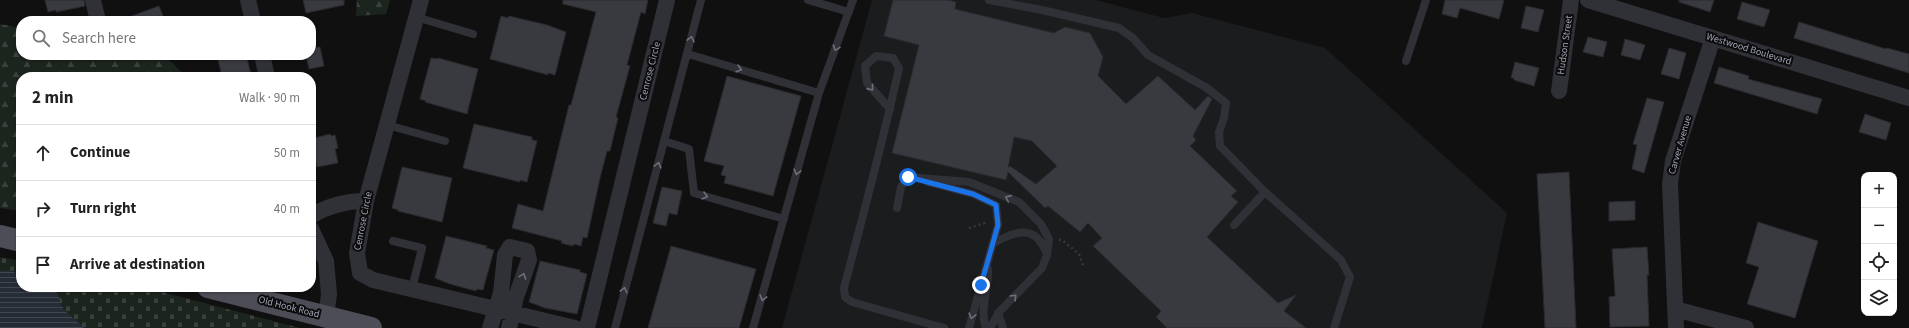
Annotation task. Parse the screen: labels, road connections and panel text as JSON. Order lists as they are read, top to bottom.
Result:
{
  "streets": {
    "main road": ["Old Hook Road"],
    "street": [
      "Hudson Street",
      "Westwood Boulevard",
      "Cenrose Circle",
      "Carver Avenue"
    ]
  },
  "crossings": [
    ["Westwood Boulevard", "Carver Avenue"]
  ],
  "page": {
    "search": "Search here",
    "heading": ["2 min", "Walk · 90 m"],
    "list": [
      ["Continue", "50 m"],
      ["Turn right", "40 m"],
      "Arrive at destination"
    ],
    "map_buttons": ["+", "−"]
  }
}
